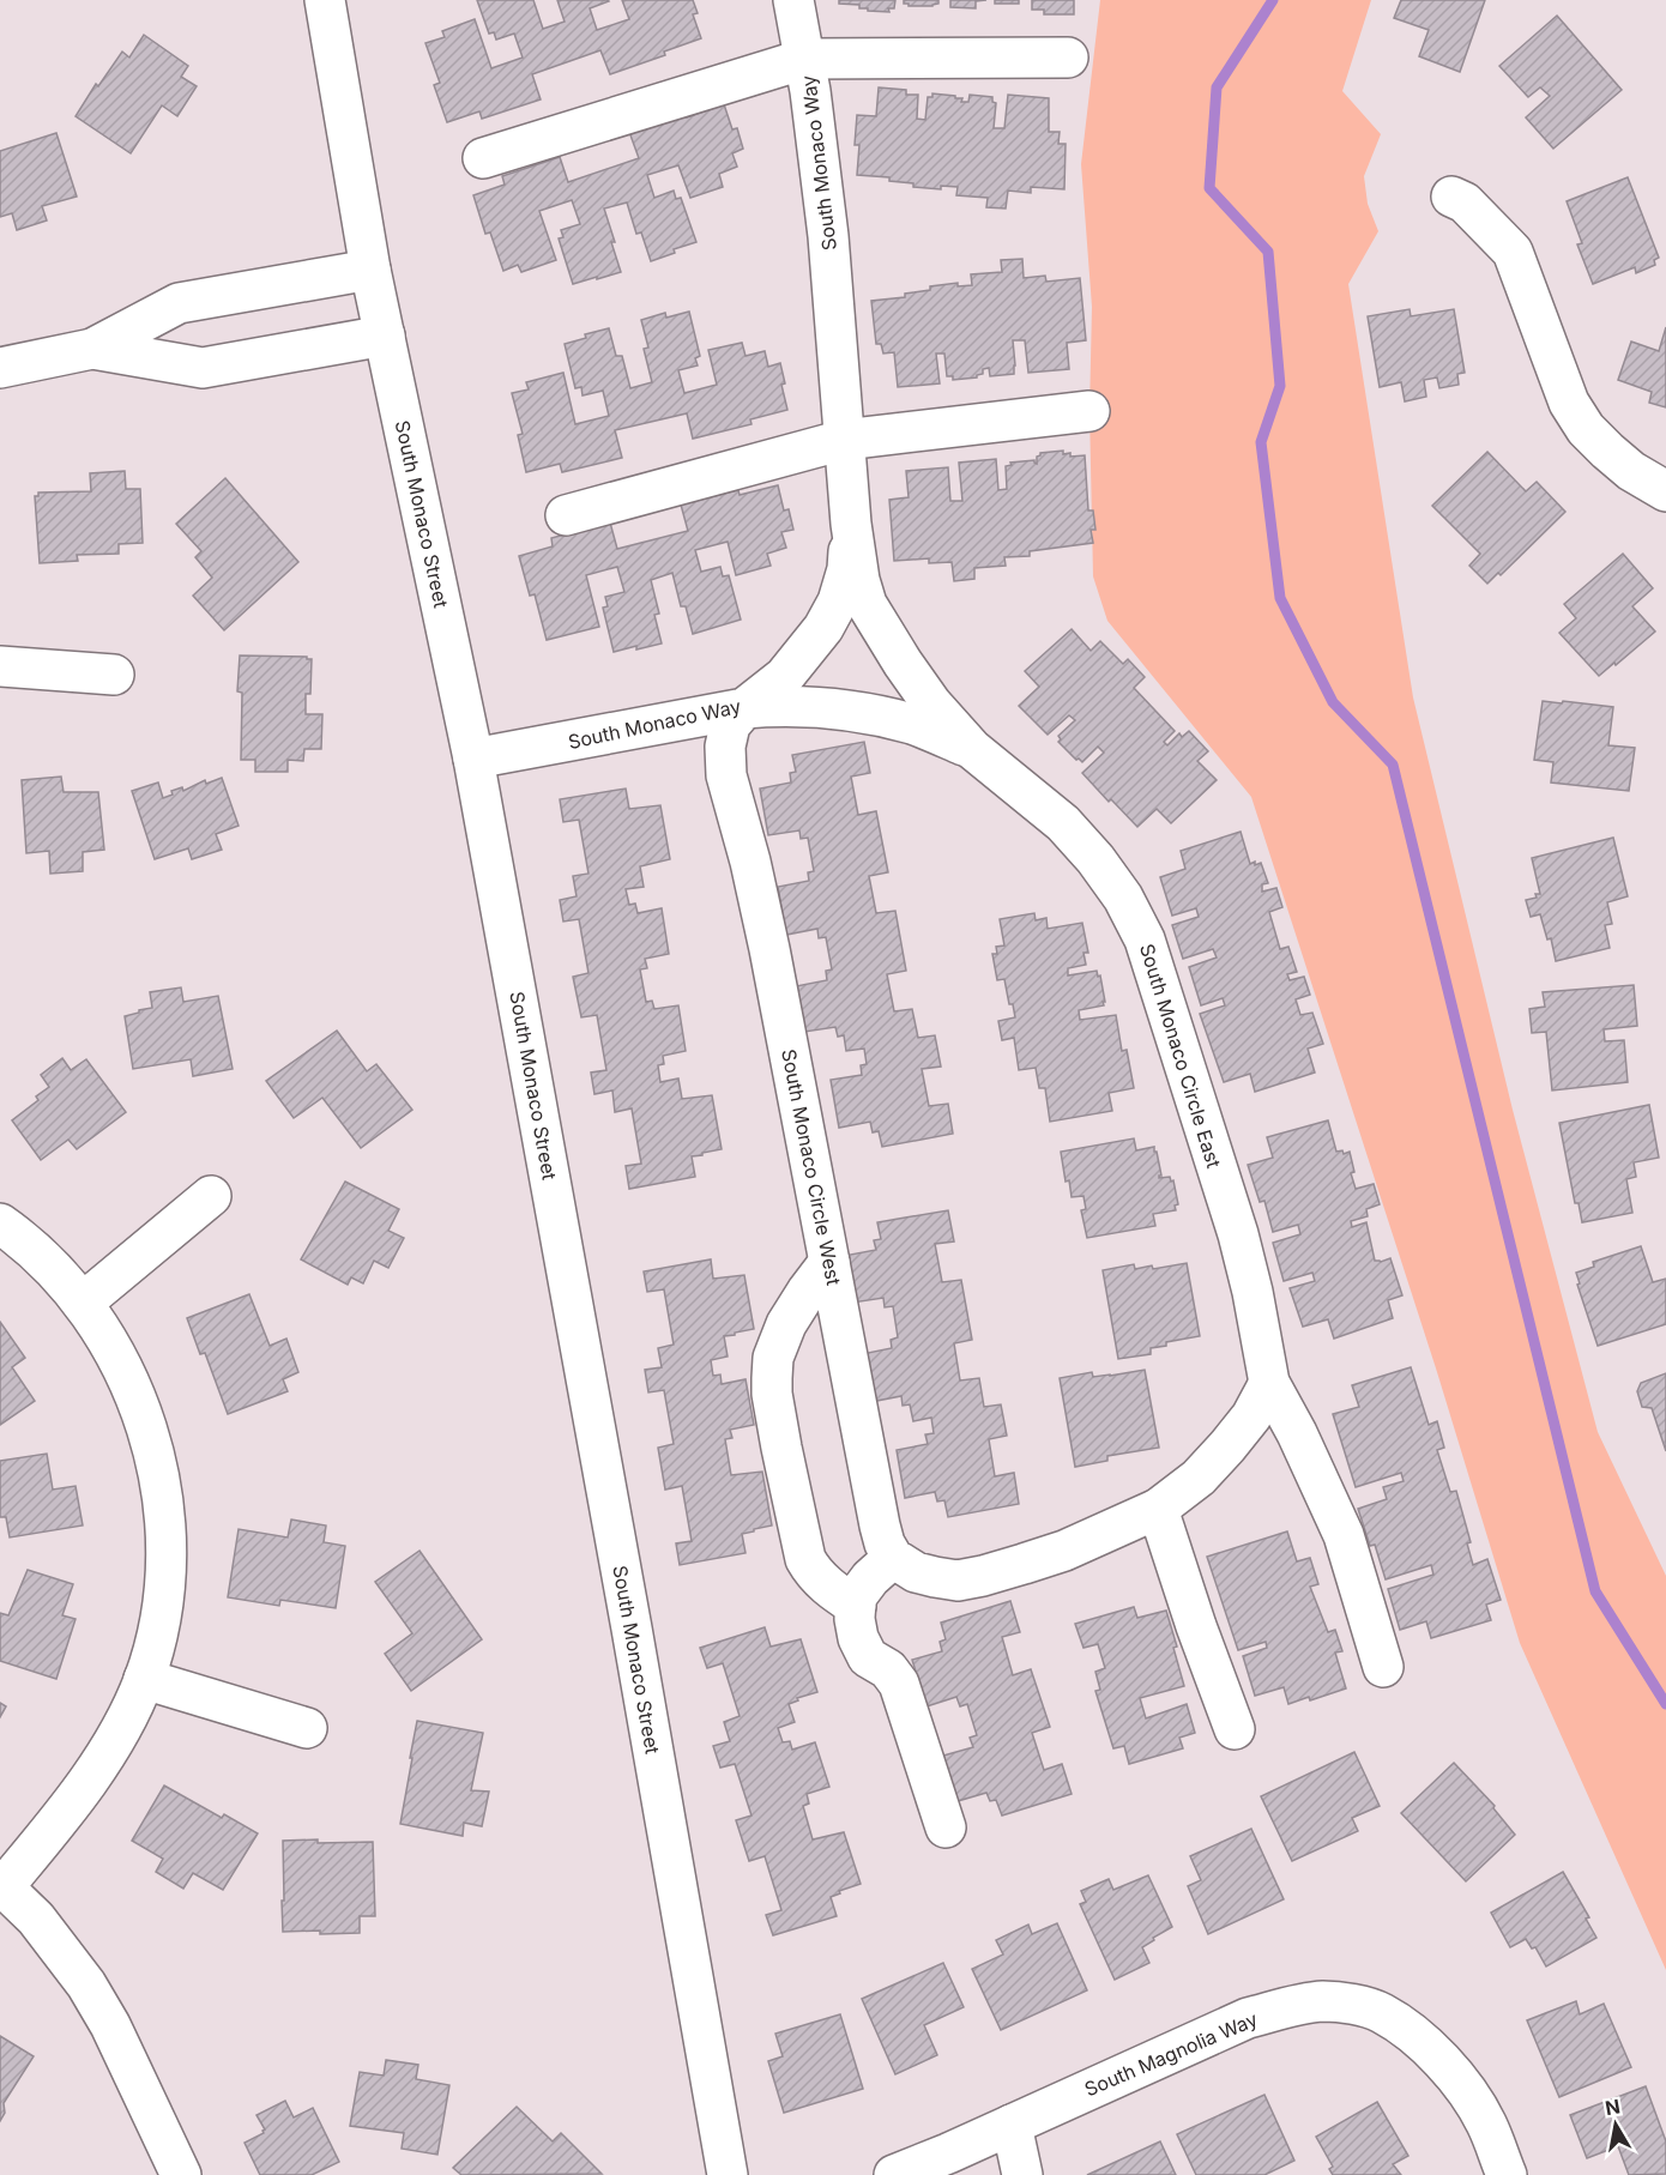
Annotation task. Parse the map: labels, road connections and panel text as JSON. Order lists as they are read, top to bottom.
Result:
{
  "streets": {
    "street": [
      "South Monaco Way",
      "South Monaco Street",
      "South Monaco Circle East",
      "South Monaco Circle West",
      "South Magnolia Way"
    ]
  },
  "crossings": [
    ["South Monaco Way", "South Monaco Street"],
    ["South Monaco Way", "South Monaco Circle East"],
    ["South Monaco Way", "South Monaco Circle West"]
  ],
  "north": "top"
}
